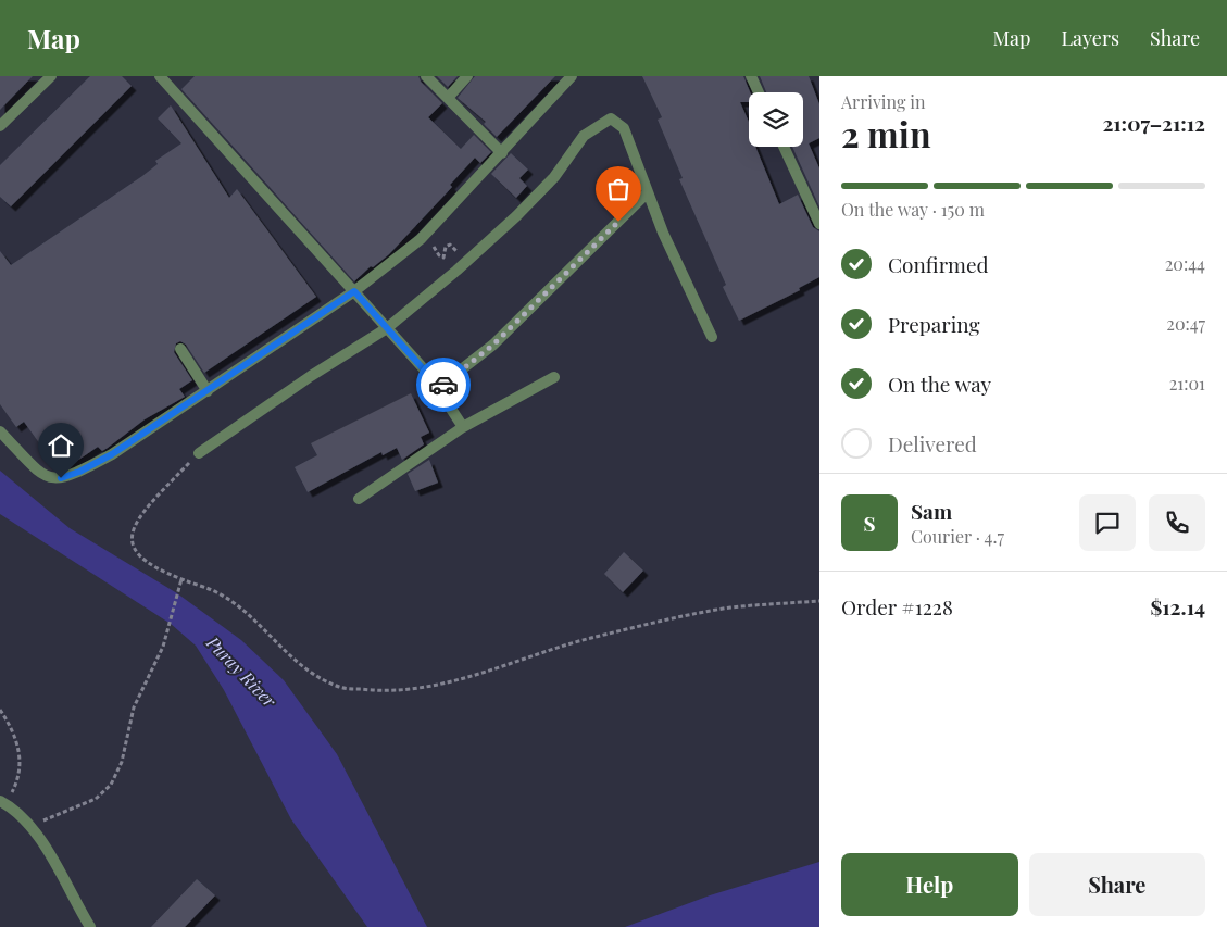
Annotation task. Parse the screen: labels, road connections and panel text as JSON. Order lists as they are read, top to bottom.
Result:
{
  "water": ["Puray River"],
  "page": {
    "header": "Map",
    "nav": ["Map", "Layers", "Share"],
    "heading": ["2 min", "Arriving in", "21:07–21:12"],
    "panel": [
      "Sam",
      "Courier · 4.7",
      "Order #1228",
      "$12.14"
    ],
    "bar": "On the way · 150 m",
    "list": [
      ["Confirmed", "20:44"],
      ["Preparing", "20:47"],
      ["On the way", "21:01"],
      "Delivered"
    ],
    "round": "S",
    "buttons": ["Help", "Share"]
  }
}
